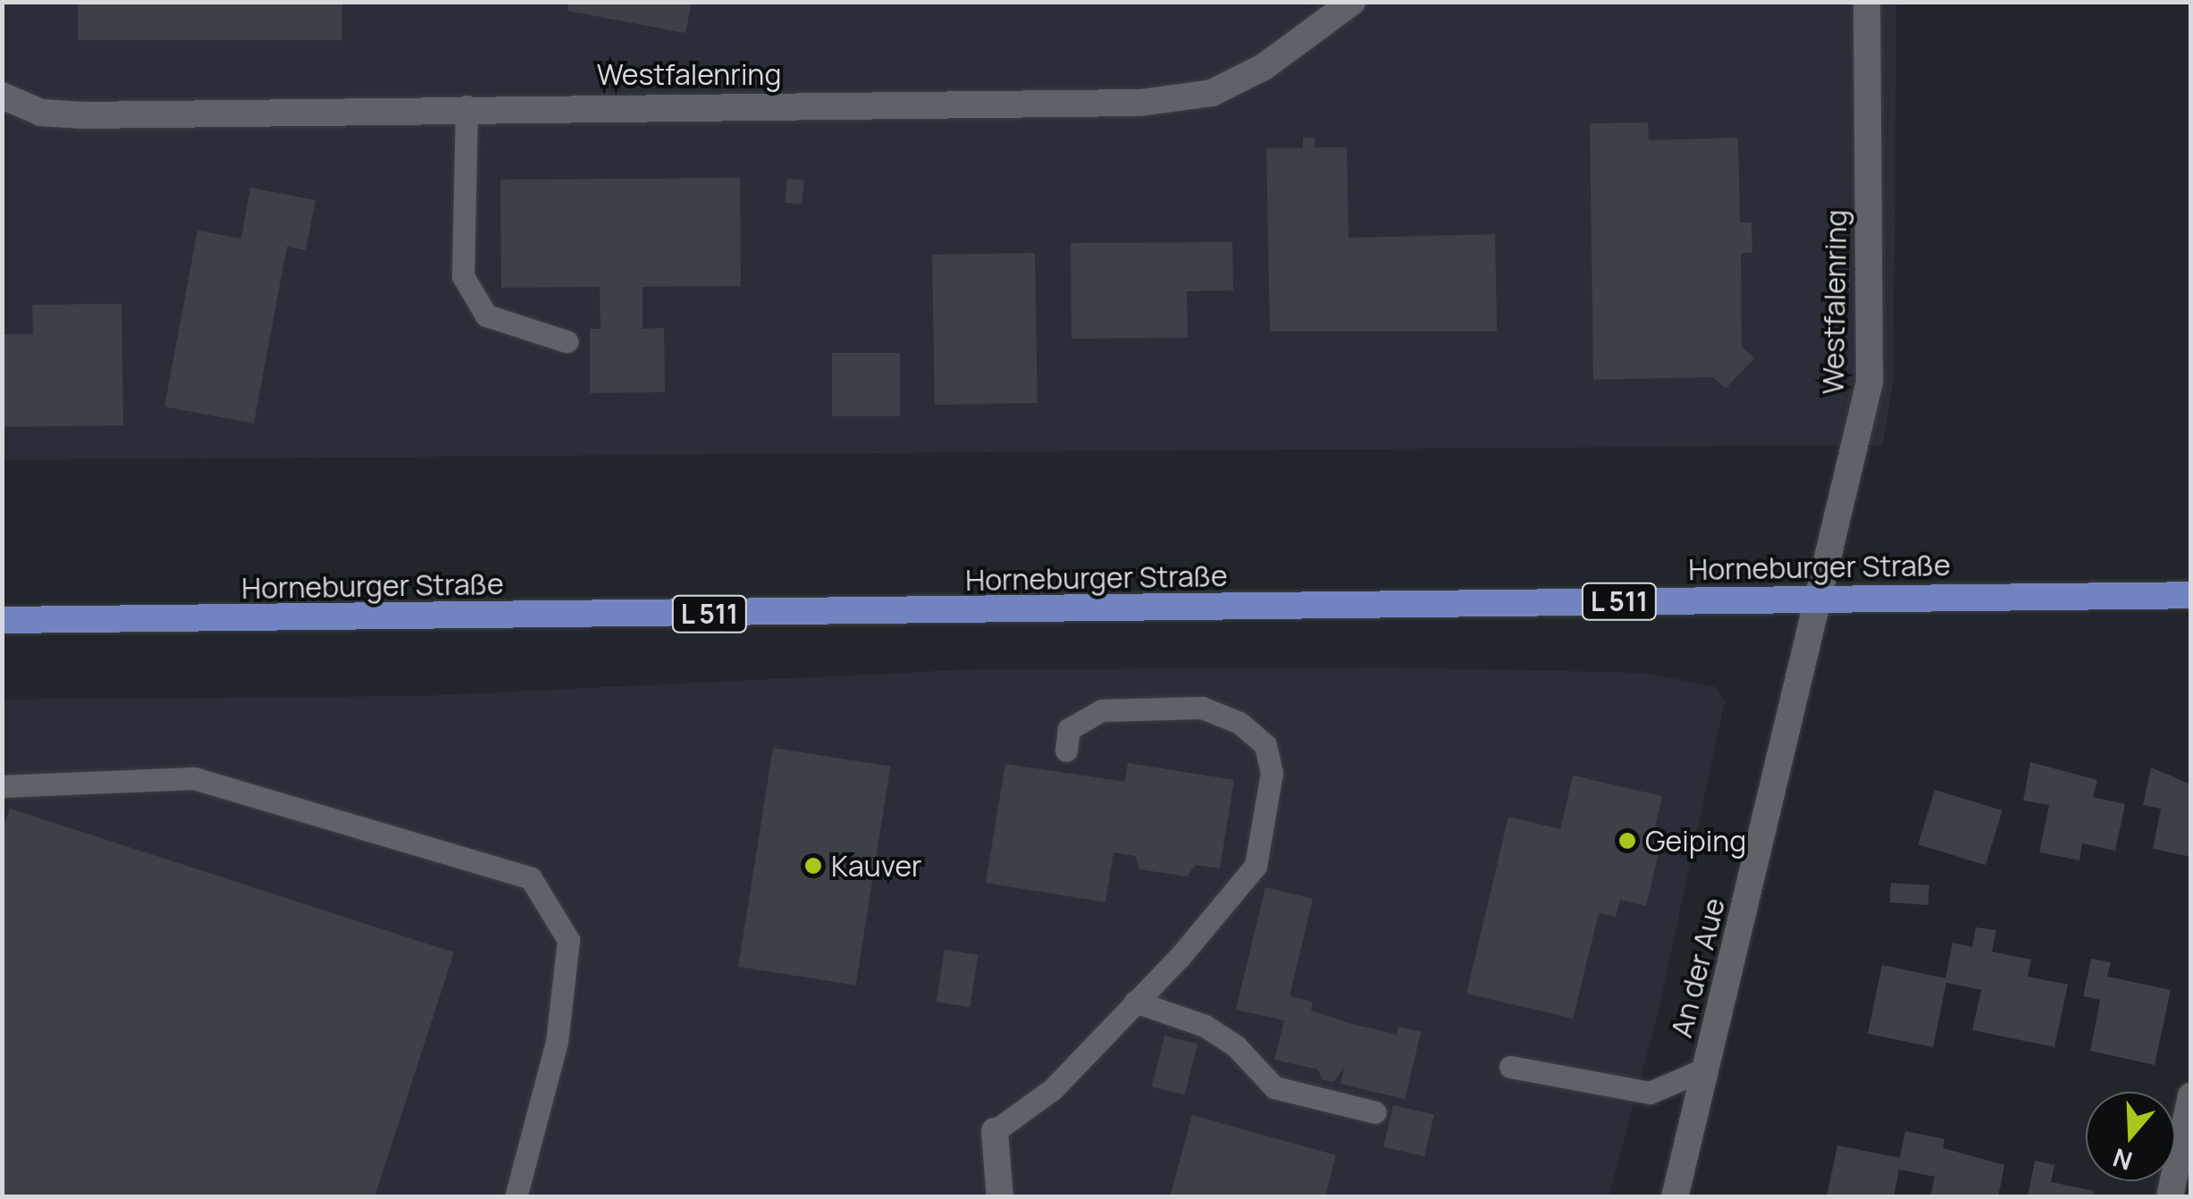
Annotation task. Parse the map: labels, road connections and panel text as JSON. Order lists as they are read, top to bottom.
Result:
{
  "streets": {
    "main road": ["Horneburger Straße", "L 511"],
    "street": ["Westfalenring", "An der Aue"]
  },
  "crossings": [
    ["Westfalenring", "Horneburger Straße"],
    ["Westfalenring", "An der Aue"],
    ["Horneburger Straße", "An der Aue"]
  ],
  "places": ["Geiping", "Kauver"],
  "north": "bottom"
}
